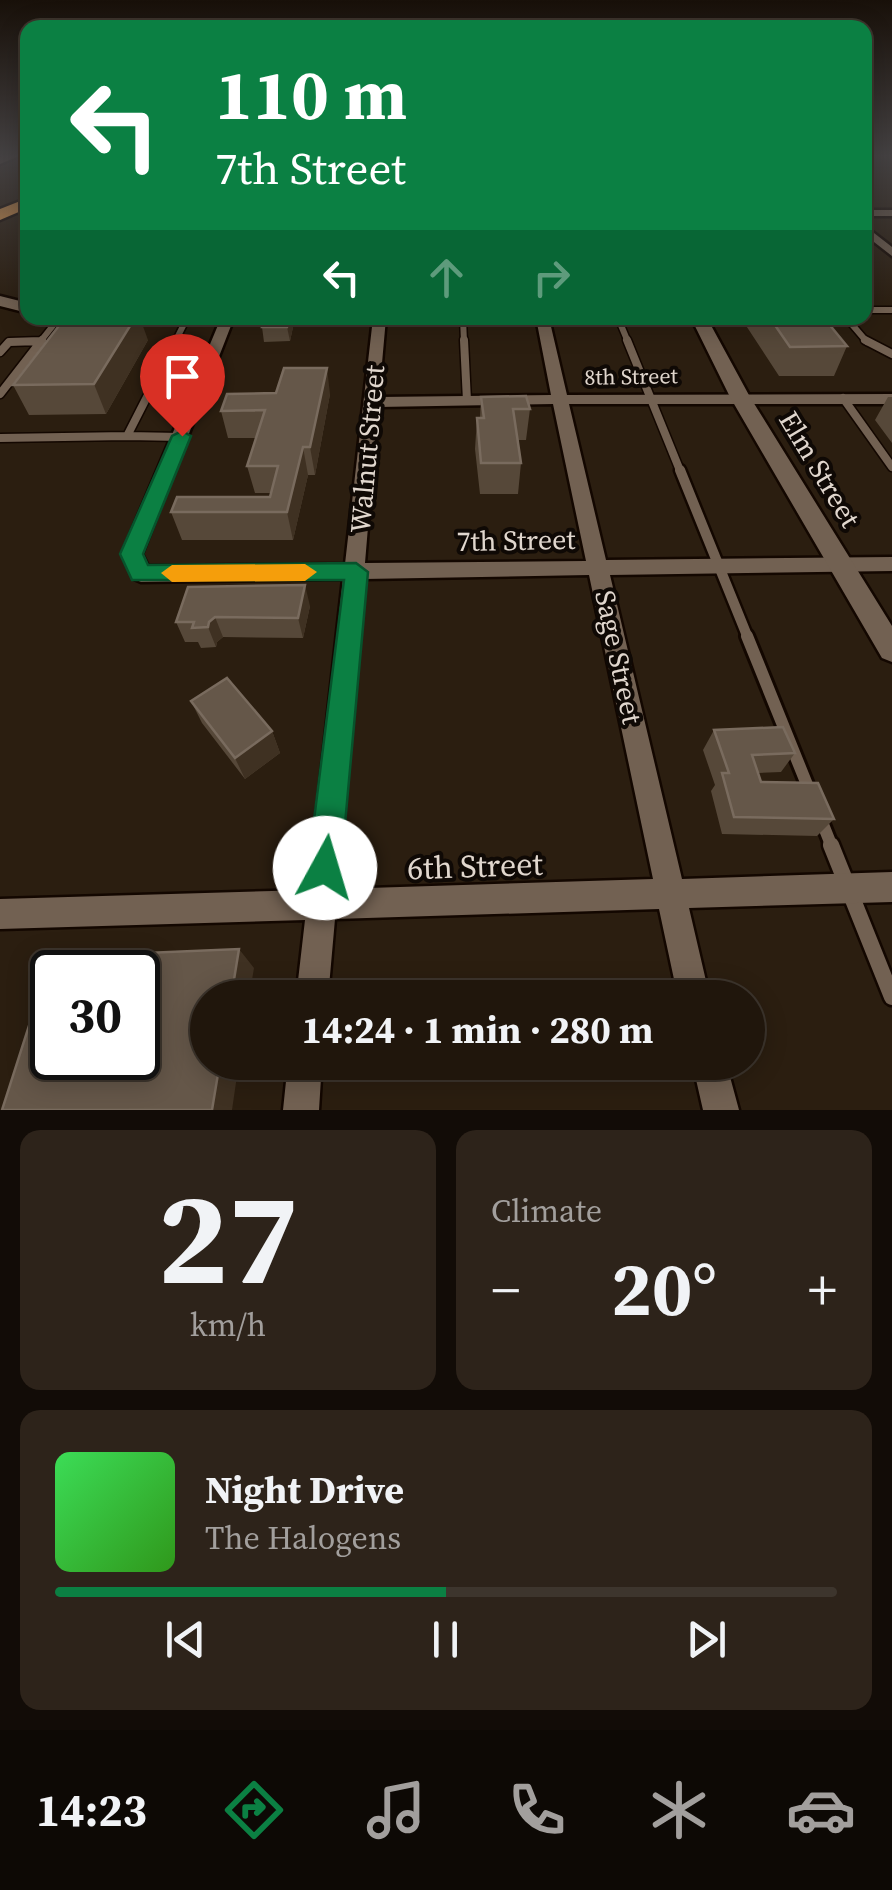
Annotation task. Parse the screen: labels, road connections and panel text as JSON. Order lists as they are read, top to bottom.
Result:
{
  "streets": {
    "street": [
      "8th Street",
      "Walnut Street",
      "Elm Street",
      "7th Street",
      "Sage Street",
      "6th Street"
    ]
  },
  "crossings": [
    ["8th Street", "Walnut Street"],
    ["8th Street", "Elm Street"],
    ["8th Street", "Sage Street"],
    ["Walnut Street", "7th Street"],
    ["Walnut Street", "6th Street"],
    ["Elm Street", "7th Street"],
    ["7th Street", "Sage Street"],
    ["Sage Street", "6th Street"]
  ],
  "page": {
    "turn": ["110 m", "7th Street"],
    "limit": "30",
    "trip": "14:24 · 1 min · 280 m",
    "tile": [
      ["27", "km/h"],
      "Climate"
    ],
    "heat": ["−", "20°", "+"],
    "song": ["Night Drive", "The Halogens"],
    "tabs": "14:23"
  }
}
